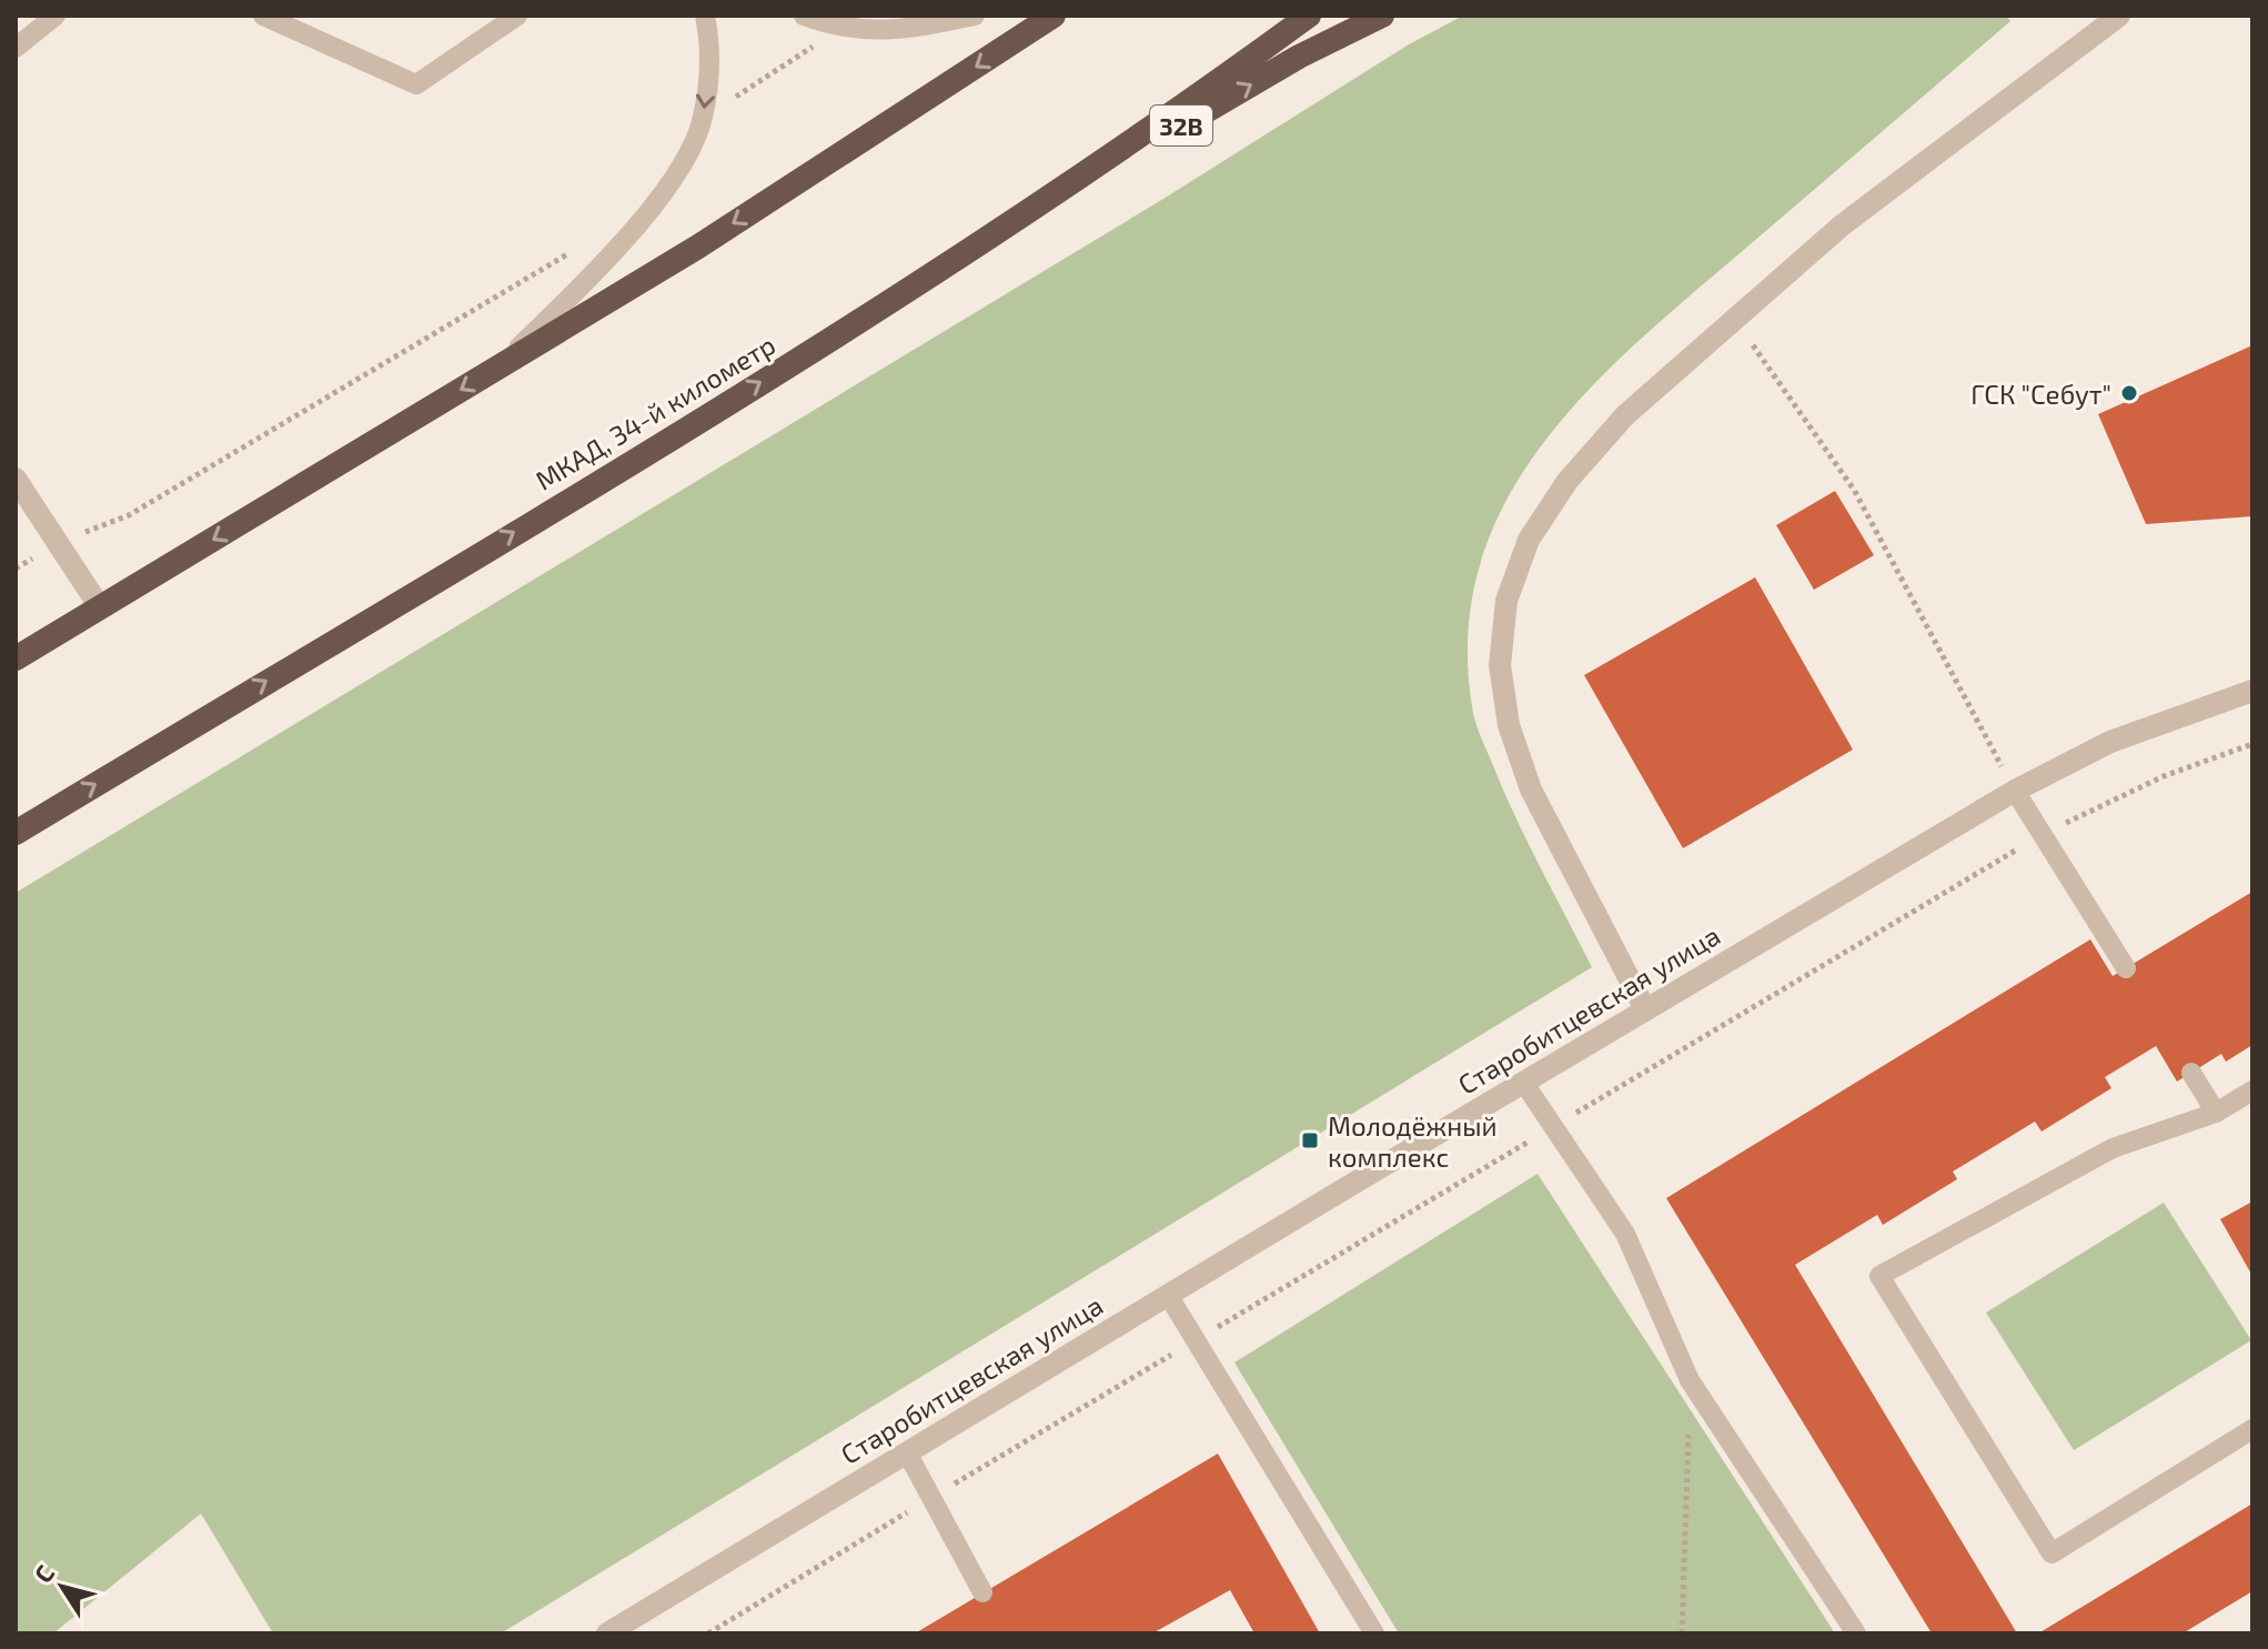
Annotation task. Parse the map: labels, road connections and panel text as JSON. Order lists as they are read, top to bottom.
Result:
{
  "streets": {
    "highway": ["32B", "МКАД, 34-й километр"],
    "street": ["Старобитцевская улица"]
  },
  "crossings": [
    ["32B", "МКАД, 34-й километр"]
  ],
  "places": {
    "other": ["ГСК \"Себут\""],
    "transit": ["Молодёжный комплекс"]
  },
  "north": "top left"
}
